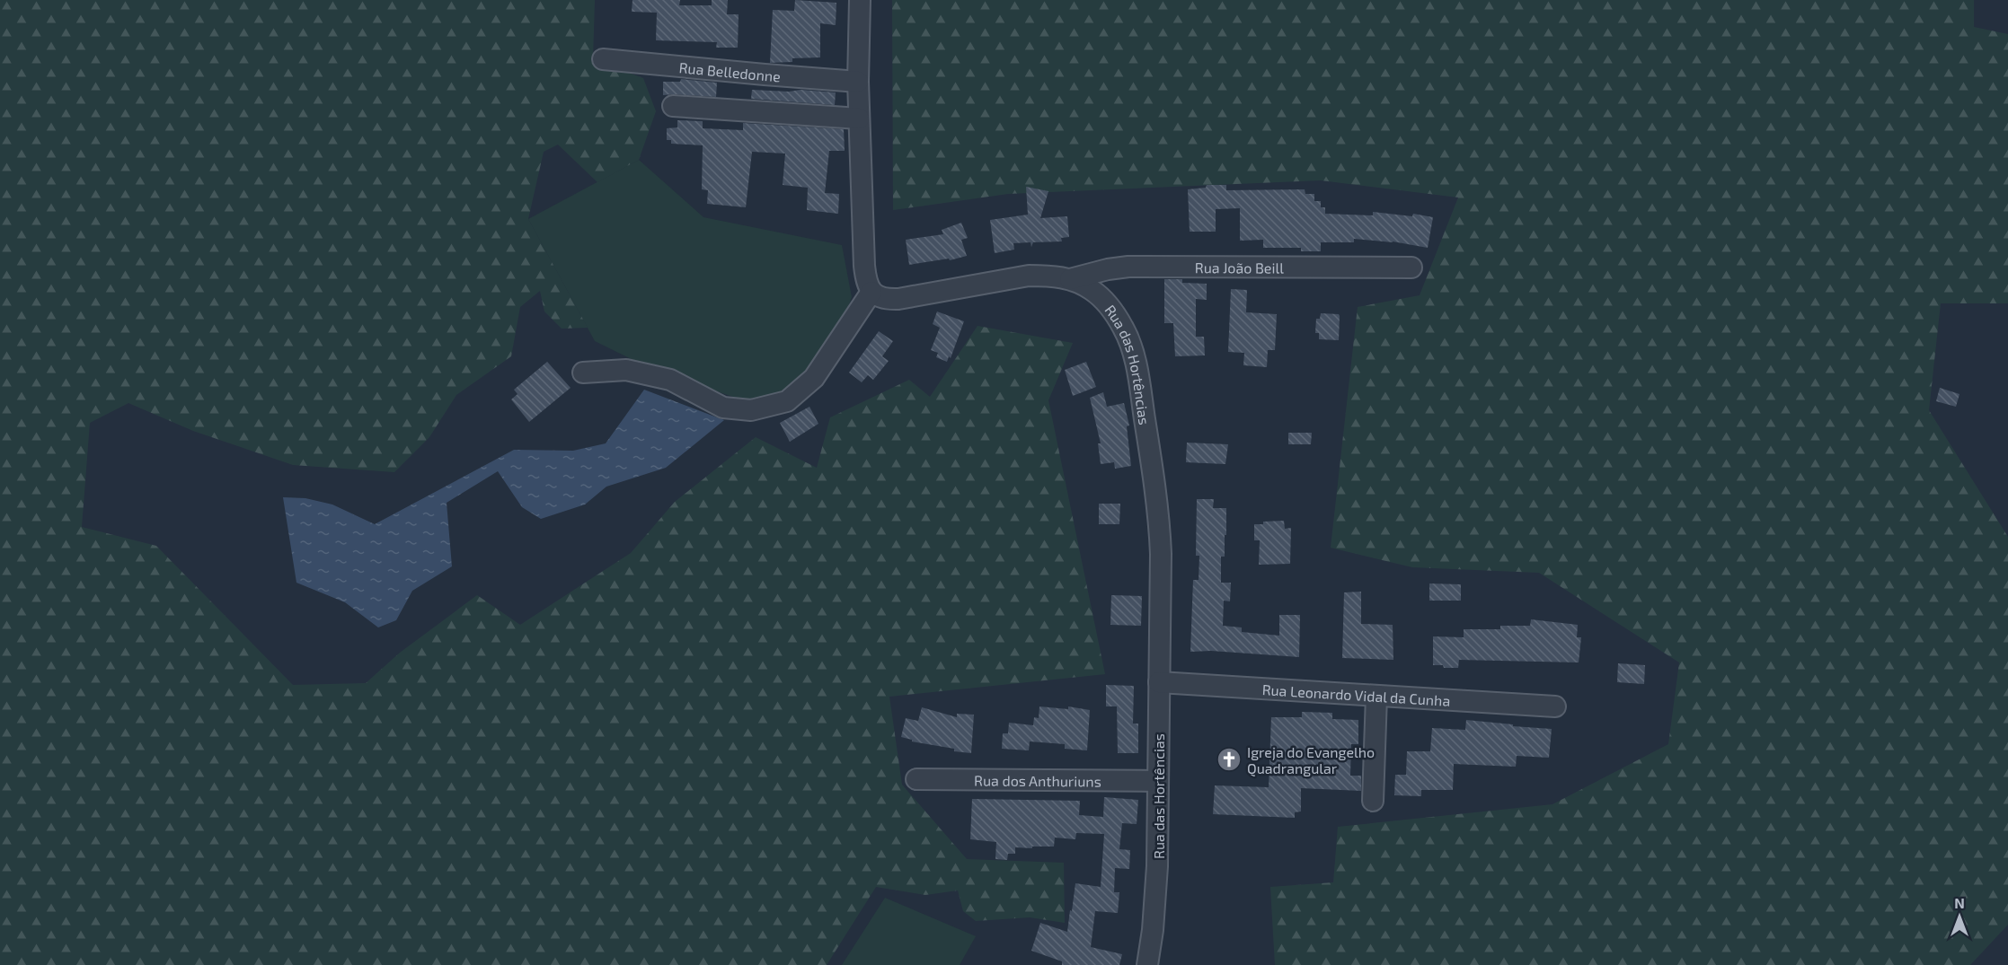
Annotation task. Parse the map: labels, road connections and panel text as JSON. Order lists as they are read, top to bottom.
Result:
{
  "streets": {
    "street": [
      "Rua Belledonne",
      "Rua João Beill",
      "Rua das Hortências",
      "Rua Leonardo Vidal da Cunha",
      "Rua dos Anthuriuns"
    ]
  },
  "crossings": [
    ["Rua João Beill", "Rua das Hortências"],
    ["Rua das Hortências", "Rua Leonardo Vidal da Cunha"],
    ["Rua das Hortências", "Rua dos Anthuriuns"]
  ],
  "places": {
    "church": ["Igreja do Evangelho Quadrangular"]
  },
  "north": "top"
}
